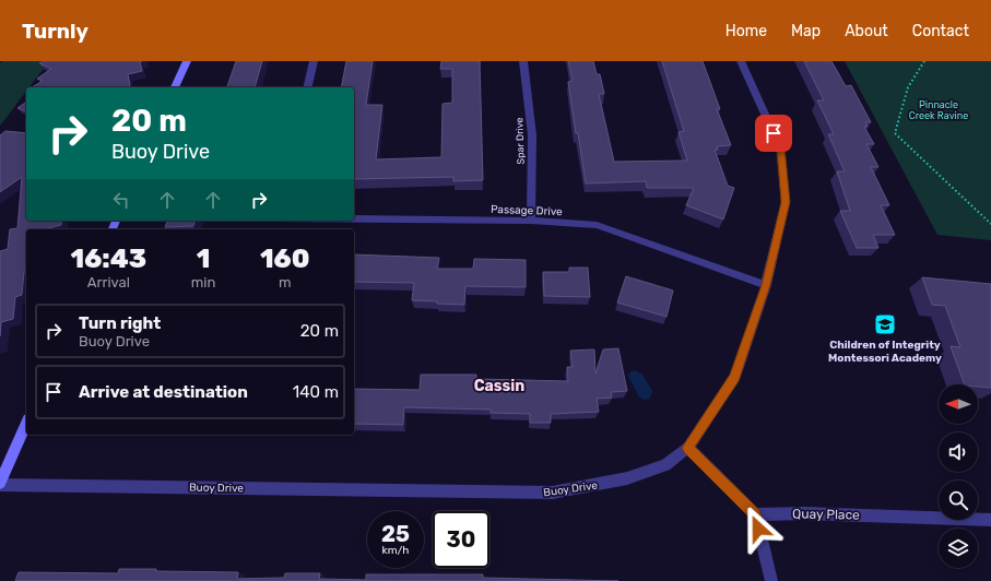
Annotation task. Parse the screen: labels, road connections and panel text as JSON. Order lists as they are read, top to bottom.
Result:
{
  "streets": {
    "street": [
      "Spar Drive",
      "Passage Drive",
      "Buoy Drive",
      "Quay Place"
    ]
  },
  "crossings": [
    ["Spar Drive", "Passage Drive"],
    ["Passage Drive", "Buoy Drive"]
  ],
  "districts": ["Cassin"],
  "parks": ["Pinnacle Creek Ravine"],
  "places": {
    "school or university": ["Children of Integrity Montessori Academy"]
  },
  "north": "left",
  "page": {
    "header": "Turnly",
    "nav": [
      "Home",
      "Map",
      "About",
      "Contact"
    ],
    "turn": ["20 m", "Buoy Drive"],
    "eta": [
      "16:43",
      "Arrival",
      "1",
      "min",
      "160",
      "m"
    ],
    "list": [
      {
        "name": "Turn right",
        "note": "Buoy Drive",
        "value": "20 m"
      },
      {
        "name": "Arrive at destination",
        "value": "140 m"
      }
    ],
    "speed": "25 km/h",
    "limit": "30"
  }
}
